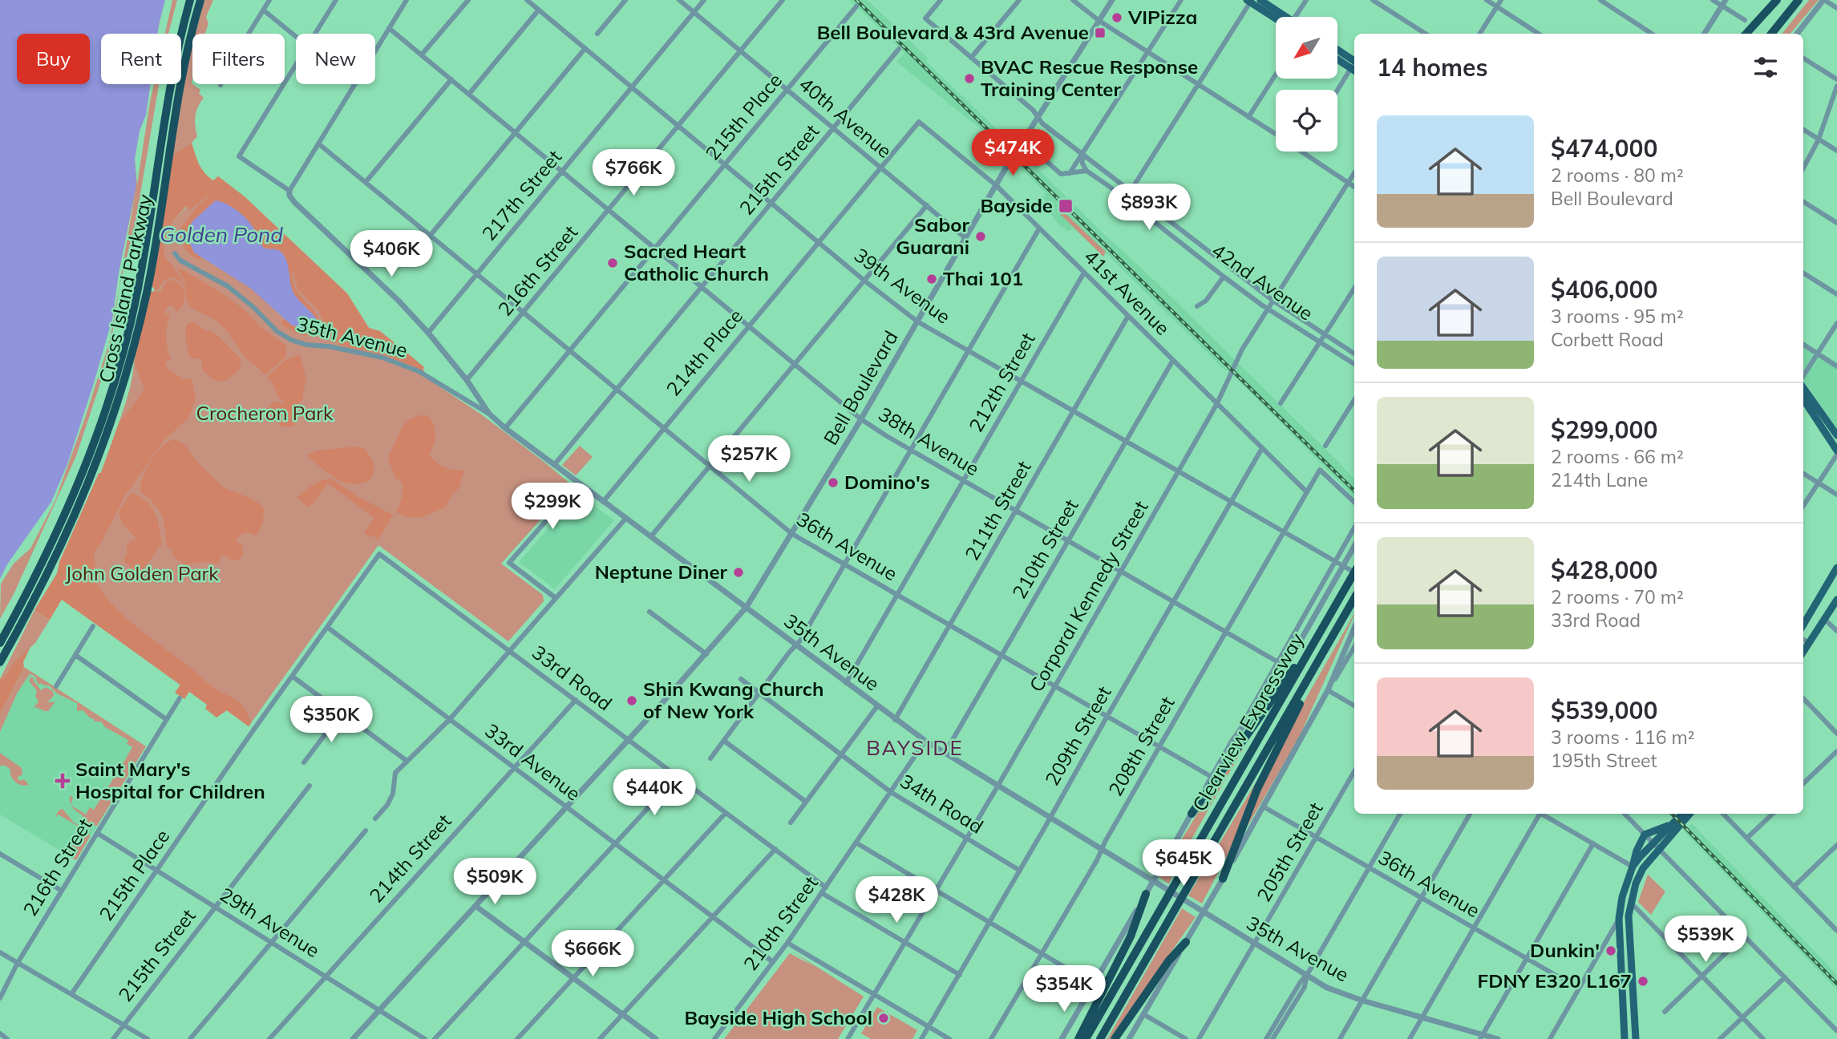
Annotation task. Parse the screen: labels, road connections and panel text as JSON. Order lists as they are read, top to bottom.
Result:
{
  "streets": {
    "highway": ["Cross Island Parkway", "Clearview Expressway"],
    "street": [
      "215th Place",
      "40th Avenue",
      "215th Street",
      "217th Street",
      "216th Street",
      "42nd Avenue",
      "39th Avenue",
      "41st Avenue",
      "35th Avenue",
      "214th Place",
      "212th Street",
      "Bell Boulevard",
      "38th Avenue",
      "211th Street",
      "36th Avenue",
      "210th Street",
      "Corporal Kennedy Street",
      "33rd Road",
      "209th Street",
      "208th Street",
      "33rd Avenue",
      "34th Road",
      "205th Street",
      "214th Street",
      "29th Avenue"
    ]
  },
  "crossings": [
    ["215th Place", "40th Avenue"],
    ["215th Place", "39th Avenue"],
    ["215th Place", "35th Avenue"],
    ["215th Place", "38th Avenue"],
    ["215th Place", "36th Avenue"],
    ["215th Place", "33rd Road"],
    ["215th Place", "33rd Avenue"],
    ["215th Place", "29th Avenue"],
    ["40th Avenue", "215th Street"],
    ["40th Avenue", "217th Street"],
    ["40th Avenue", "216th Street"],
    ["40th Avenue", "214th Place"],
    ["40th Avenue", "Bell Boulevard"],
    ["215th Street", "39th Avenue"],
    ["215th Street", "35th Avenue"],
    ["215th Street", "38th Avenue"],
    ["215th Street", "36th Avenue"],
    ["215th Street", "29th Avenue"],
    ["217th Street", "39th Avenue"],
    ["217th Street", "38th Avenue"],
    ["217th Street", "36th Avenue"],
    ["216th Street", "39th Avenue"],
    ["216th Street", "38th Avenue"],
    ["216th Street", "36th Avenue"],
    ["216th Street", "29th Avenue"],
    ["42nd Avenue", "Bell Boulevard"],
    ["42nd Avenue", "Corporal Kennedy Street"],
    ["39th Avenue", "214th Place"],
    ["39th Avenue", "212th Street"],
    ["39th Avenue", "Bell Boulevard"],
    ["39th Avenue", "211th Street"],
    ["39th Avenue", "210th Street"],
    ["39th Avenue", "Corporal Kennedy Street"],
    ["39th Avenue", "209th Street"],
    ["39th Avenue", "208th Street"],
    ["41st Avenue", "214th Place"],
    ["41st Avenue", "212th Street"],
    ["41st Avenue", "Bell Boulevard"],
    ["41st Avenue", "211th Street"],
    ["41st Avenue", "210th Street"],
    ["41st Avenue", "Corporal Kennedy Street"],
    ["41st Avenue", "209th Street"],
    ["41st Avenue", "208th Street"],
    ["35th Avenue", "214th Place"],
    ["35th Avenue", "212th Street"],
    ["35th Avenue", "Bell Boulevard"],
    ["35th Avenue", "211th Street"],
    ["35th Avenue", "210th Street"],
    ["35th Avenue", "Corporal Kennedy Street"],
    ["35th Avenue", "209th Street"],
    ["35th Avenue", "208th Street"],
    ["35th Avenue", "205th Street"],
    ["214th Place", "38th Avenue"],
    ["214th Place", "36th Avenue"],
    ["212th Street", "38th Avenue"],
    ["212th Street", "36th Avenue"],
    ["Bell Boulevard", "38th Avenue"],
    ["Bell Boulevard", "36th Avenue"],
    ["Bell Boulevard", "33rd Road"],
    ["Bell Boulevard", "33rd Avenue"],
    ["Bell Boulevard", "29th Avenue"],
    ["38th Avenue", "211th Street"],
    ["38th Avenue", "210th Street"],
    ["38th Avenue", "Corporal Kennedy Street"],
    ["38th Avenue", "209th Street"],
    ["38th Avenue", "208th Street"],
    ["211th Street", "36th Avenue"],
    ["36th Avenue", "210th Street"],
    ["36th Avenue", "Corporal Kennedy Street"],
    ["36th Avenue", "209th Street"],
    ["36th Avenue", "208th Street"],
    ["36th Avenue", "205th Street"],
    ["210th Street", "33rd Road"],
    ["210th Street", "33rd Avenue"],
    ["210th Street", "34th Road"],
    ["Corporal Kennedy Street", "33rd Road"],
    ["Corporal Kennedy Street", "34th Road"],
    ["33rd Road", "209th Street"],
    ["33rd Road", "214th Street"],
    ["209th Street", "34th Road"],
    ["33rd Avenue", "214th Street"],
    ["214th Street", "29th Avenue"]
  ],
  "districts": ["BAYSIDE"],
  "water": ["Golden Pond"],
  "parks": ["Crocheron Park", "John Golden Park"],
  "places": {
    "other": [
      "VIPizza",
      "BVAC Rescue Response Training Center",
      "Sabor Guarani",
      "Sacred Heart Catholic Church",
      "Thai 101",
      "Domino's",
      "Neptune Diner",
      "Shin Kwang Church of New York",
      "Dunkin'",
      "FDNY E320 L167",
      "Bayside High School"
    ],
    "transit": ["Bell Boulevard & 43rd Avenue", "Bayside"],
    "health": ["Saint Mary's Hospital for Children"]
  },
  "north": "bottom left",
  "page": {
    "chip": [
      "Buy",
      "Rent",
      "Filters",
      "New"
    ],
    "heading": "14 homes",
    "list": [
      {
        "name": "$474,000",
        "note": "2 rooms · 80 m² · Bell Boulevard"
      },
      {
        "name": "$406,000",
        "note": "3 rooms · 95 m² · Corbett Road"
      },
      {
        "name": "$299,000",
        "note": "2 rooms · 66 m² · 214th Lane"
      },
      {
        "name": "$428,000",
        "note": "2 rooms · 70 m² · 33rd Road"
      },
      {
        "name": "$539,000",
        "note": "3 rooms · 116 m² · 195th Street"
      }
    ],
    "price": [
      "$474K",
      "$766K",
      "$893K",
      "$406K",
      "$257K",
      "$299K",
      "$350K",
      "$440K",
      "$645K",
      "$509K",
      "$428K",
      "$539K",
      "$666K",
      "$354K"
    ]
  }
}
